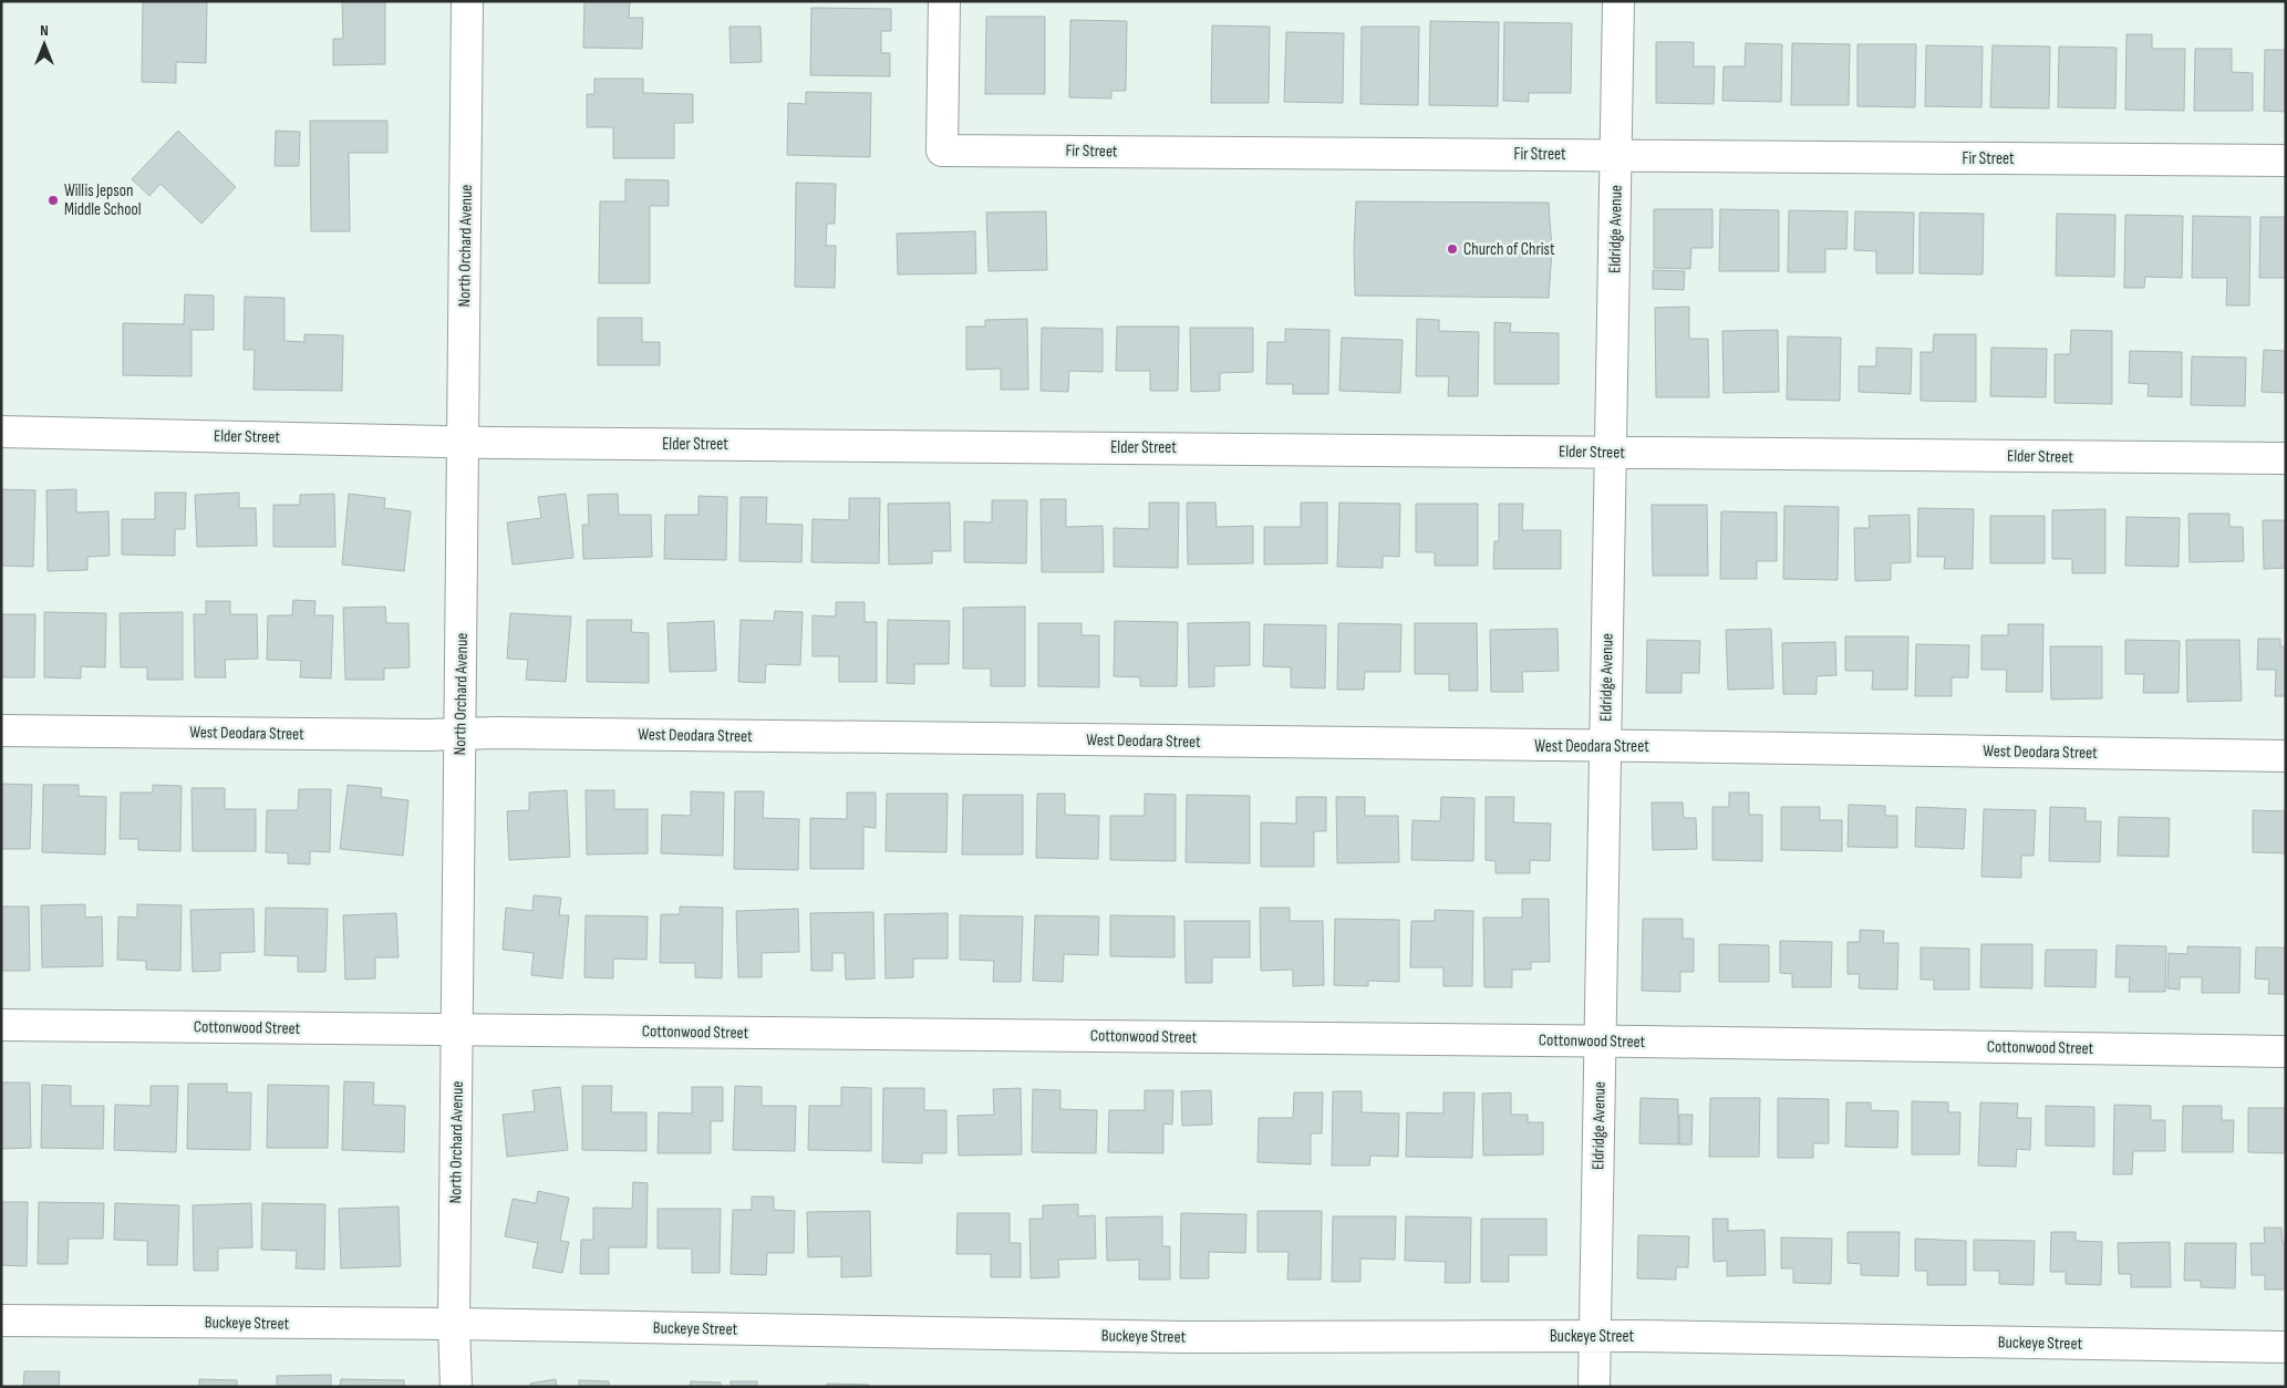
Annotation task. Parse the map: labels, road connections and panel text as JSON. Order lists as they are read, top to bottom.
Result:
{
  "streets": {
    "street": [
      "Fir Street",
      "Eldridge Avenue",
      "North Orchard Avenue",
      "Elder Street",
      "West Deodara Street",
      "Cottonwood Street",
      "Buckeye Street"
    ]
  },
  "crossings": [
    ["Fir Street", "Eldridge Avenue"],
    ["Eldridge Avenue", "Elder Street"],
    ["Eldridge Avenue", "West Deodara Street"],
    ["Eldridge Avenue", "Cottonwood Street"],
    ["Eldridge Avenue", "Buckeye Street"],
    ["North Orchard Avenue", "Elder Street"],
    ["North Orchard Avenue", "West Deodara Street"],
    ["North Orchard Avenue", "Cottonwood Street"],
    ["North Orchard Avenue", "Buckeye Street"]
  ],
  "places": ["Willis Jepson Middle School", "Church of Christ"],
  "north": "top"
}
